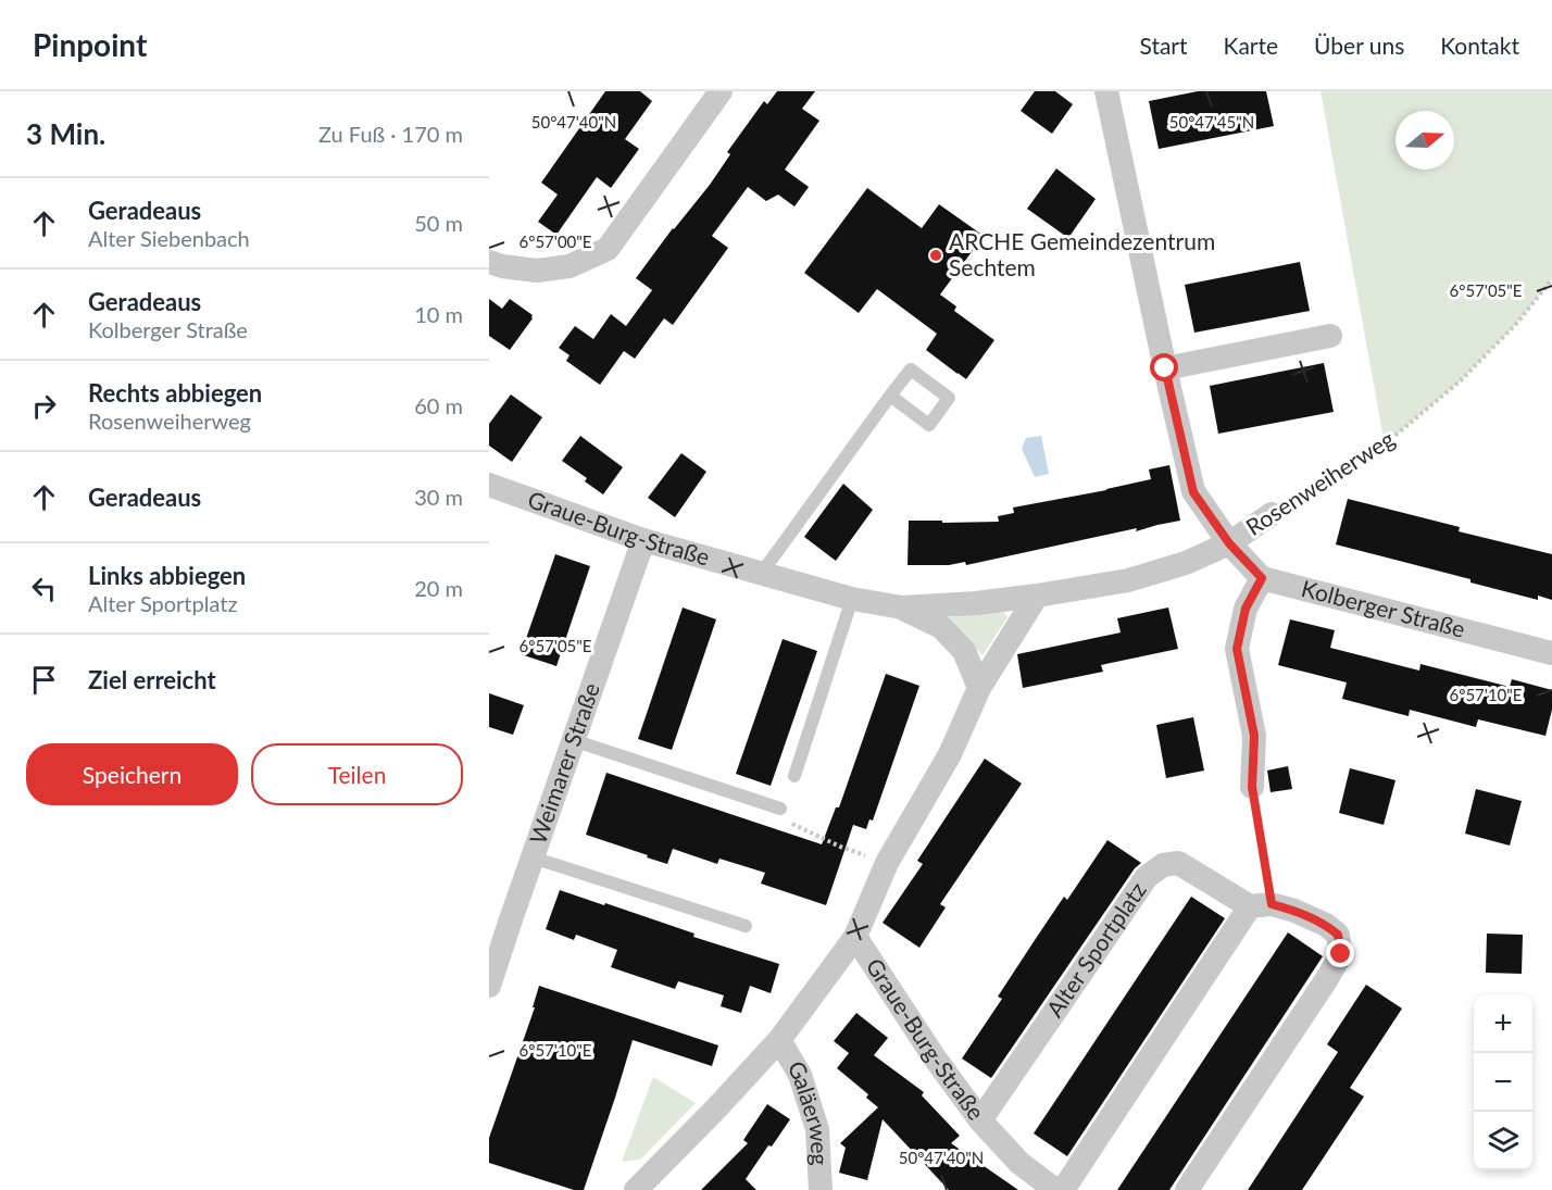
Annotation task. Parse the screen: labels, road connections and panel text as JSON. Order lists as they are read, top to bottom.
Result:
{
  "streets": {
    "street": [
      "Rosenweiherweg",
      "Graue-Burg-Straße",
      "Kolberger Straße",
      "Weimarer Straße",
      "Alter Sportplatz",
      "Galäerweg"
    ]
  },
  "crossings": [
    ["Rosenweiherweg", "Graue-Burg-Straße"],
    ["Graue-Burg-Straße", "Weimarer Straße"],
    ["Graue-Burg-Straße", "Alter Sportplatz"],
    ["Graue-Burg-Straße", "Galäerweg"]
  ],
  "places": ["ARCHE Gemeindezentrum Sechtem"],
  "north": "right",
  "page": {
    "header": "Pinpoint",
    "nav": [
      "Start",
      "Karte",
      "Über uns",
      "Kontakt"
    ],
    "heading": ["3 Min.", "Zu Fuß · 170 m"],
    "list": [
      ["Geradeaus", "Alter Siebenbach", "50 m"],
      ["Geradeaus", "Kolberger Straße", "10 m"],
      ["Rechts abbiegen", "Rosenweiherweg", "60 m"],
      ["Geradeaus", "30 m"],
      ["Links abbiegen", "Alter Sportplatz", "20 m"],
      "Ziel erreicht"
    ],
    "buttons": ["Speichern", "Teilen"],
    "map_buttons": ["+", "−"]
  },
  "coordinates": [
    "50°47'40\"N",
    "50°47'45\"N",
    "6°57'00\"E",
    "6°57'05\"E",
    "6°57'10\"E"
  ]
}
